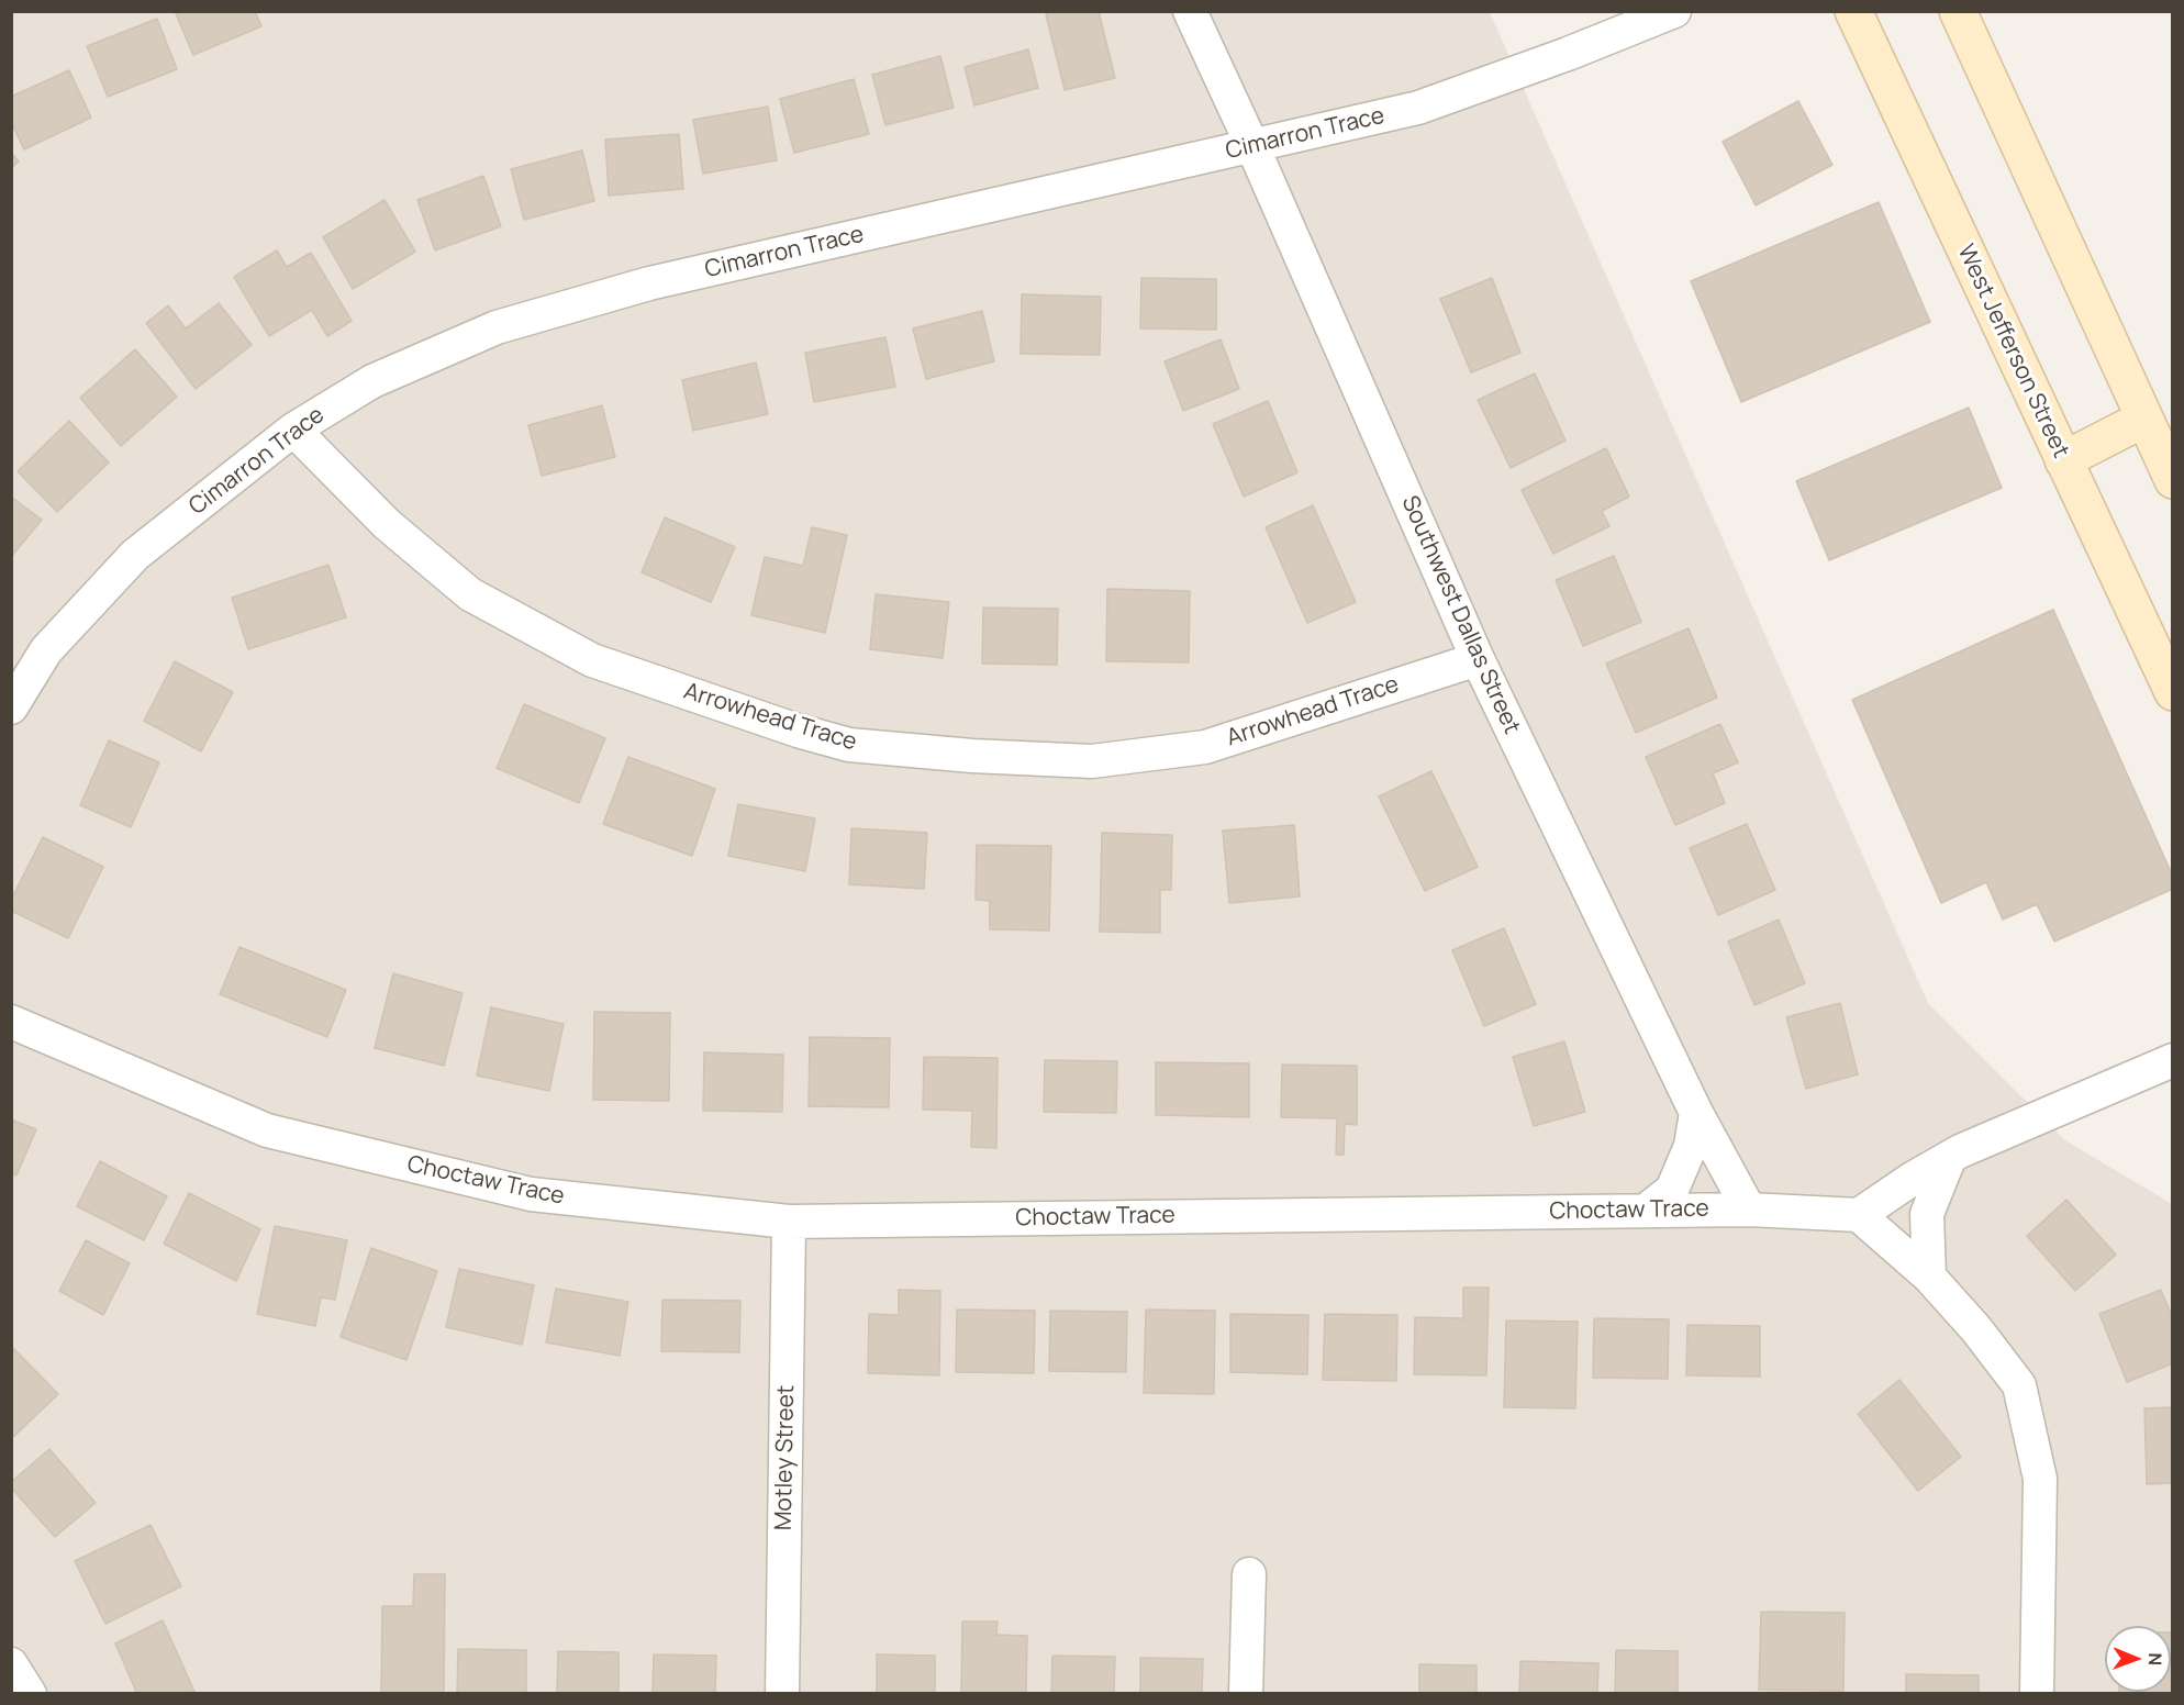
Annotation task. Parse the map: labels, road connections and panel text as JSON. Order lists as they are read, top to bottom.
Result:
{
  "streets": {
    "main road": ["West Jefferson Street"],
    "street": [
      "Cimarron Trace",
      "Southwest Dallas Street",
      "Arrowhead Trace",
      "Choctaw Trace",
      "Motley Street"
    ]
  },
  "crossings": [
    ["Cimarron Trace", "Southwest Dallas Street"],
    ["Cimarron Trace", "Arrowhead Trace"],
    ["Southwest Dallas Street", "Arrowhead Trace"],
    ["Southwest Dallas Street", "Choctaw Trace"],
    ["Choctaw Trace", "Motley Street"]
  ],
  "north": "right"
}
